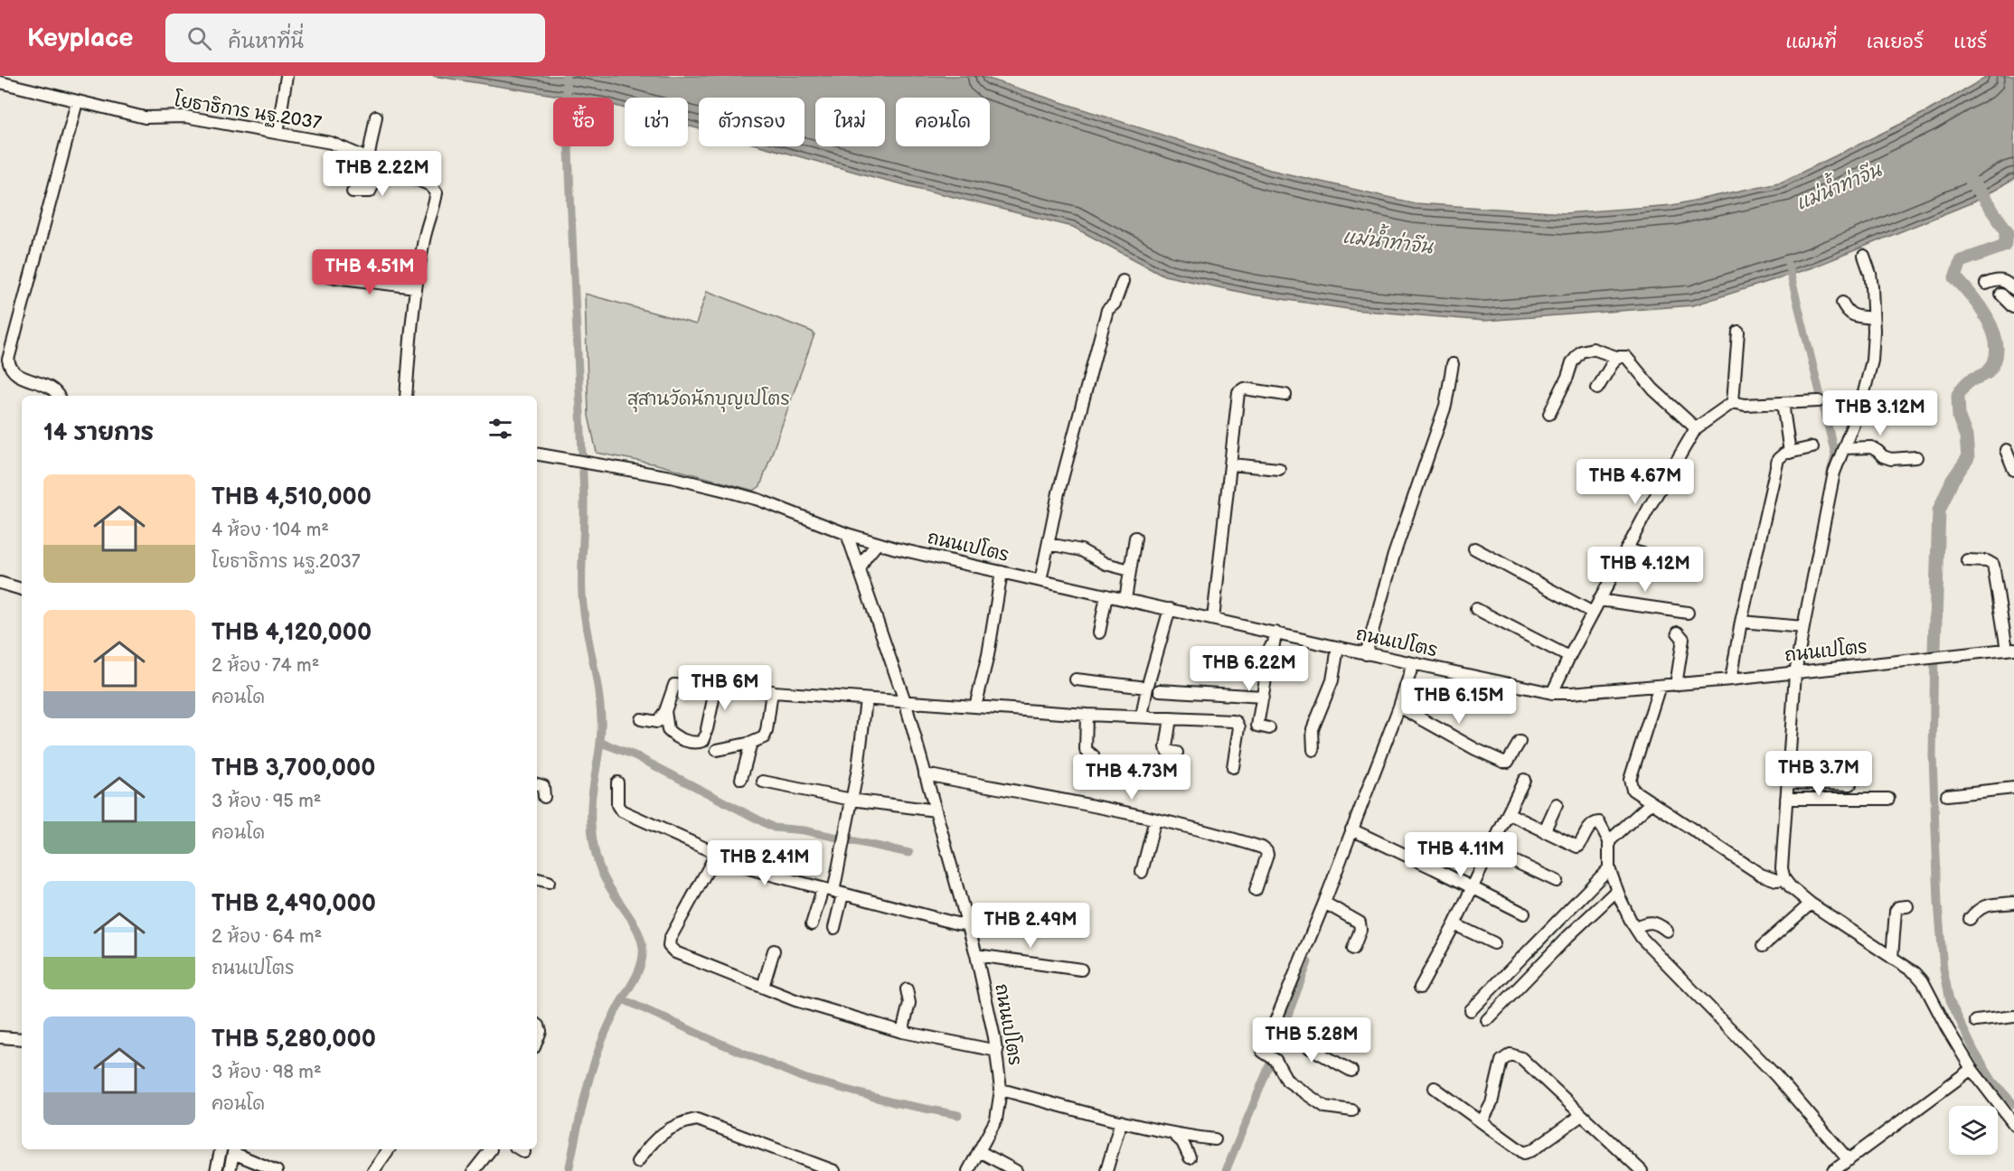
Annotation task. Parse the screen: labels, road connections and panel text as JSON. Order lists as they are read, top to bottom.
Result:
{
  "streets": {
    "street": ["โยธาธิการ นฐ.2037", "ถนนเปโตร"]
  },
  "water": ["แม่น้ำท่าจีน"],
  "parks": ["สุสานวัดนักบุญเปโตร"],
  "page": {
    "header": "Keyplace",
    "search": "ค้นหาที่นี่",
    "nav": ["แผนที่", "เลเยอร์", "แชร์"],
    "chip": [
      "ซื้อ",
      "เช่า",
      "ตัวกรอง",
      "ใหม่",
      "คอนโด"
    ],
    "price": [
      "THB 2.22M",
      "THB 4.51M",
      "THB 3.12M",
      "THB 4.67M",
      "THB 4.12M",
      "THB 6.22M",
      "THB 6M",
      "THB 6.15M",
      "THB 3.7M",
      "THB 4.73M",
      "THB 4.11M",
      "THB 2.41M",
      "THB 2.49M",
      "THB 5.28M"
    ],
    "heading": "14 รายการ",
    "list": [
      {
        "name": "THB 4,510,000",
        "note": "4 ห้อง · 104 m² · โยธาธิการ นฐ.2037"
      },
      {
        "name": "THB 4,120,000",
        "note": "2 ห้อง · 74 m² · คอนโด"
      },
      {
        "name": "THB 3,700,000",
        "note": "3 ห้อง · 95 m² · คอนโด"
      },
      {
        "name": "THB 2,490,000",
        "note": "2 ห้อง · 64 m² · ถนนเปโตร"
      },
      {
        "name": "THB 5,280,000",
        "note": "3 ห้อง · 98 m² · คอนโด"
      }
    ]
  }
}
